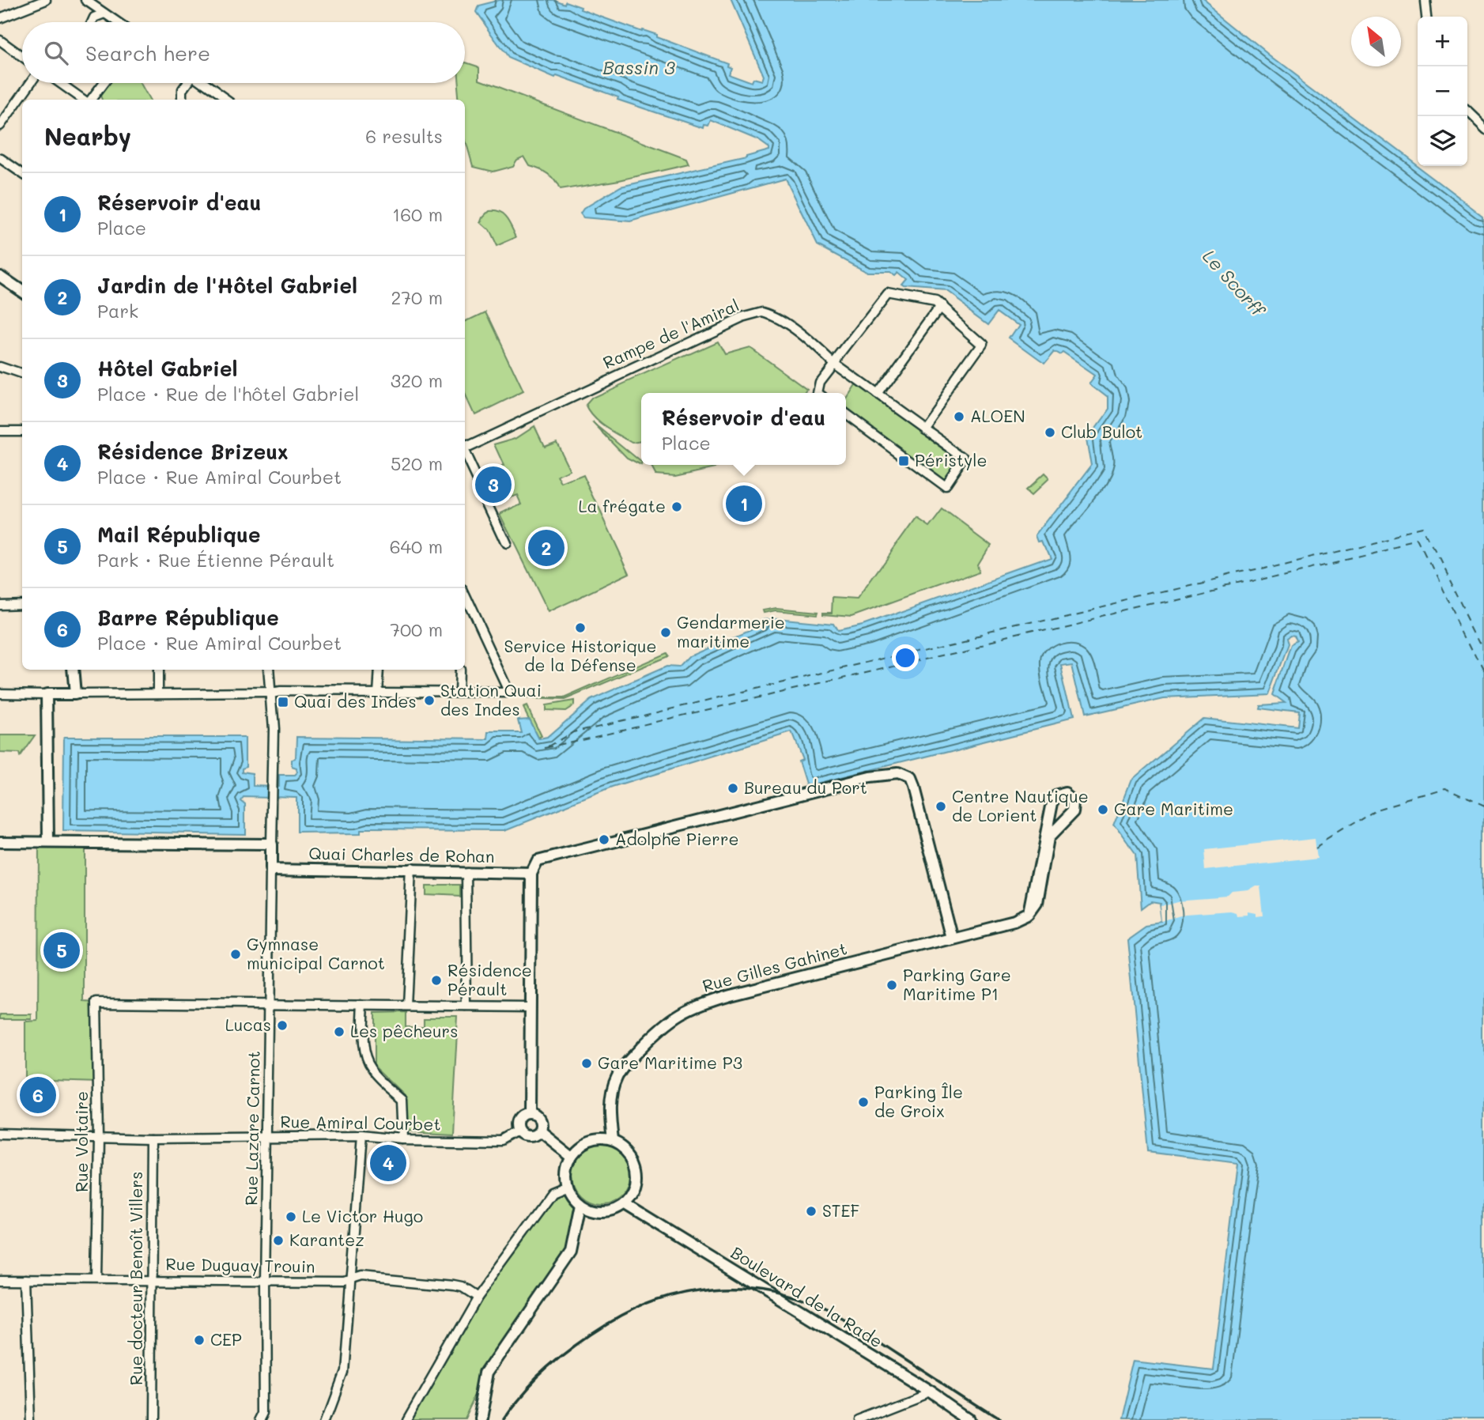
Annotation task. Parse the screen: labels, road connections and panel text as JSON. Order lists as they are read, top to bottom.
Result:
{
  "streets": {
    "street": [
      "Rampe de l'Amiral",
      "Quai Charles de Rohan",
      "Rue Gilles Gahinet",
      "Rue Amiral Courbet",
      "Rue Lazare Carnot",
      "Rue Voltaire",
      "Rue Duguay Trouin",
      "Rue docteur Benoît Villers",
      "Boulevard de la Rade"
    ]
  },
  "crossings": [
    ["Quai Charles de Rohan", "Rue Lazare Carnot"],
    ["Rue Gilles Gahinet", "Boulevard de la Rade"],
    ["Rue Amiral Courbet", "Rue Lazare Carnot"],
    ["Rue Amiral Courbet", "Rue Voltaire"],
    ["Rue Amiral Courbet", "Rue docteur Benoît Villers"],
    ["Rue Lazare Carnot", "Rue Voltaire"],
    ["Rue Lazare Carnot", "Rue Duguay Trouin"],
    ["Rue Voltaire", "Rue Duguay Trouin"],
    ["Rue Duguay Trouin", "Rue docteur Benoît Villers"]
  ],
  "water": ["Bassin 3", "Le Scorff"],
  "places": {
    "other": [
      "ALOEN",
      "Club Bulot",
      "La frégate",
      "Service Historique de la Défense",
      "Gendarmerie maritime",
      "Station Quai des Indes",
      "Bureau du Port",
      "Centre Nautique de Lorient",
      "Gare Maritime",
      "Adolphe Pierre",
      "Gymnase municipal Carnot",
      "Résidence Pérault",
      "Parking Gare Maritime P1",
      "Lucas",
      "Les pêcheurs",
      "Gare Maritime P3",
      "Parking Île de Groix",
      "STEF",
      "Le Victor Hugo",
      "Karantez",
      "CEP"
    ],
    "transit": ["Péristyle", "Quai des Indes"]
  },
  "north": "top left",
  "page": {
    "map_buttons": ["+", "−"],
    "search": "Search here",
    "heading": ["Nearby", "6 results"],
    "list": [
      {
        "mark": "1",
        "name": "Réservoir d'eau",
        "note": "Place",
        "value": "160 m"
      },
      {
        "mark": "2",
        "name": "Jardin de l'Hôtel Gabriel",
        "note": "Park",
        "value": "270 m"
      },
      {
        "mark": "3",
        "name": "Hôtel Gabriel",
        "note": "Place · Rue de l'hôtel Gabriel",
        "value": "320 m"
      },
      {
        "mark": "4",
        "name": "Résidence Brizeux",
        "note": "Place · Rue Amiral Courbet",
        "value": "520 m"
      },
      {
        "mark": "5",
        "name": "Mail République",
        "note": "Park · Rue Étienne Pérault",
        "value": "640 m"
      },
      {
        "mark": "6",
        "name": "Barre République",
        "note": "Place · Rue Amiral Courbet",
        "value": "700 m"
      }
    ],
    "popup": ["Réservoir d'eau", "Place"],
    "pins": [
      "3",
      "1",
      "2",
      "5",
      "6",
      "4"
    ]
  }
}
